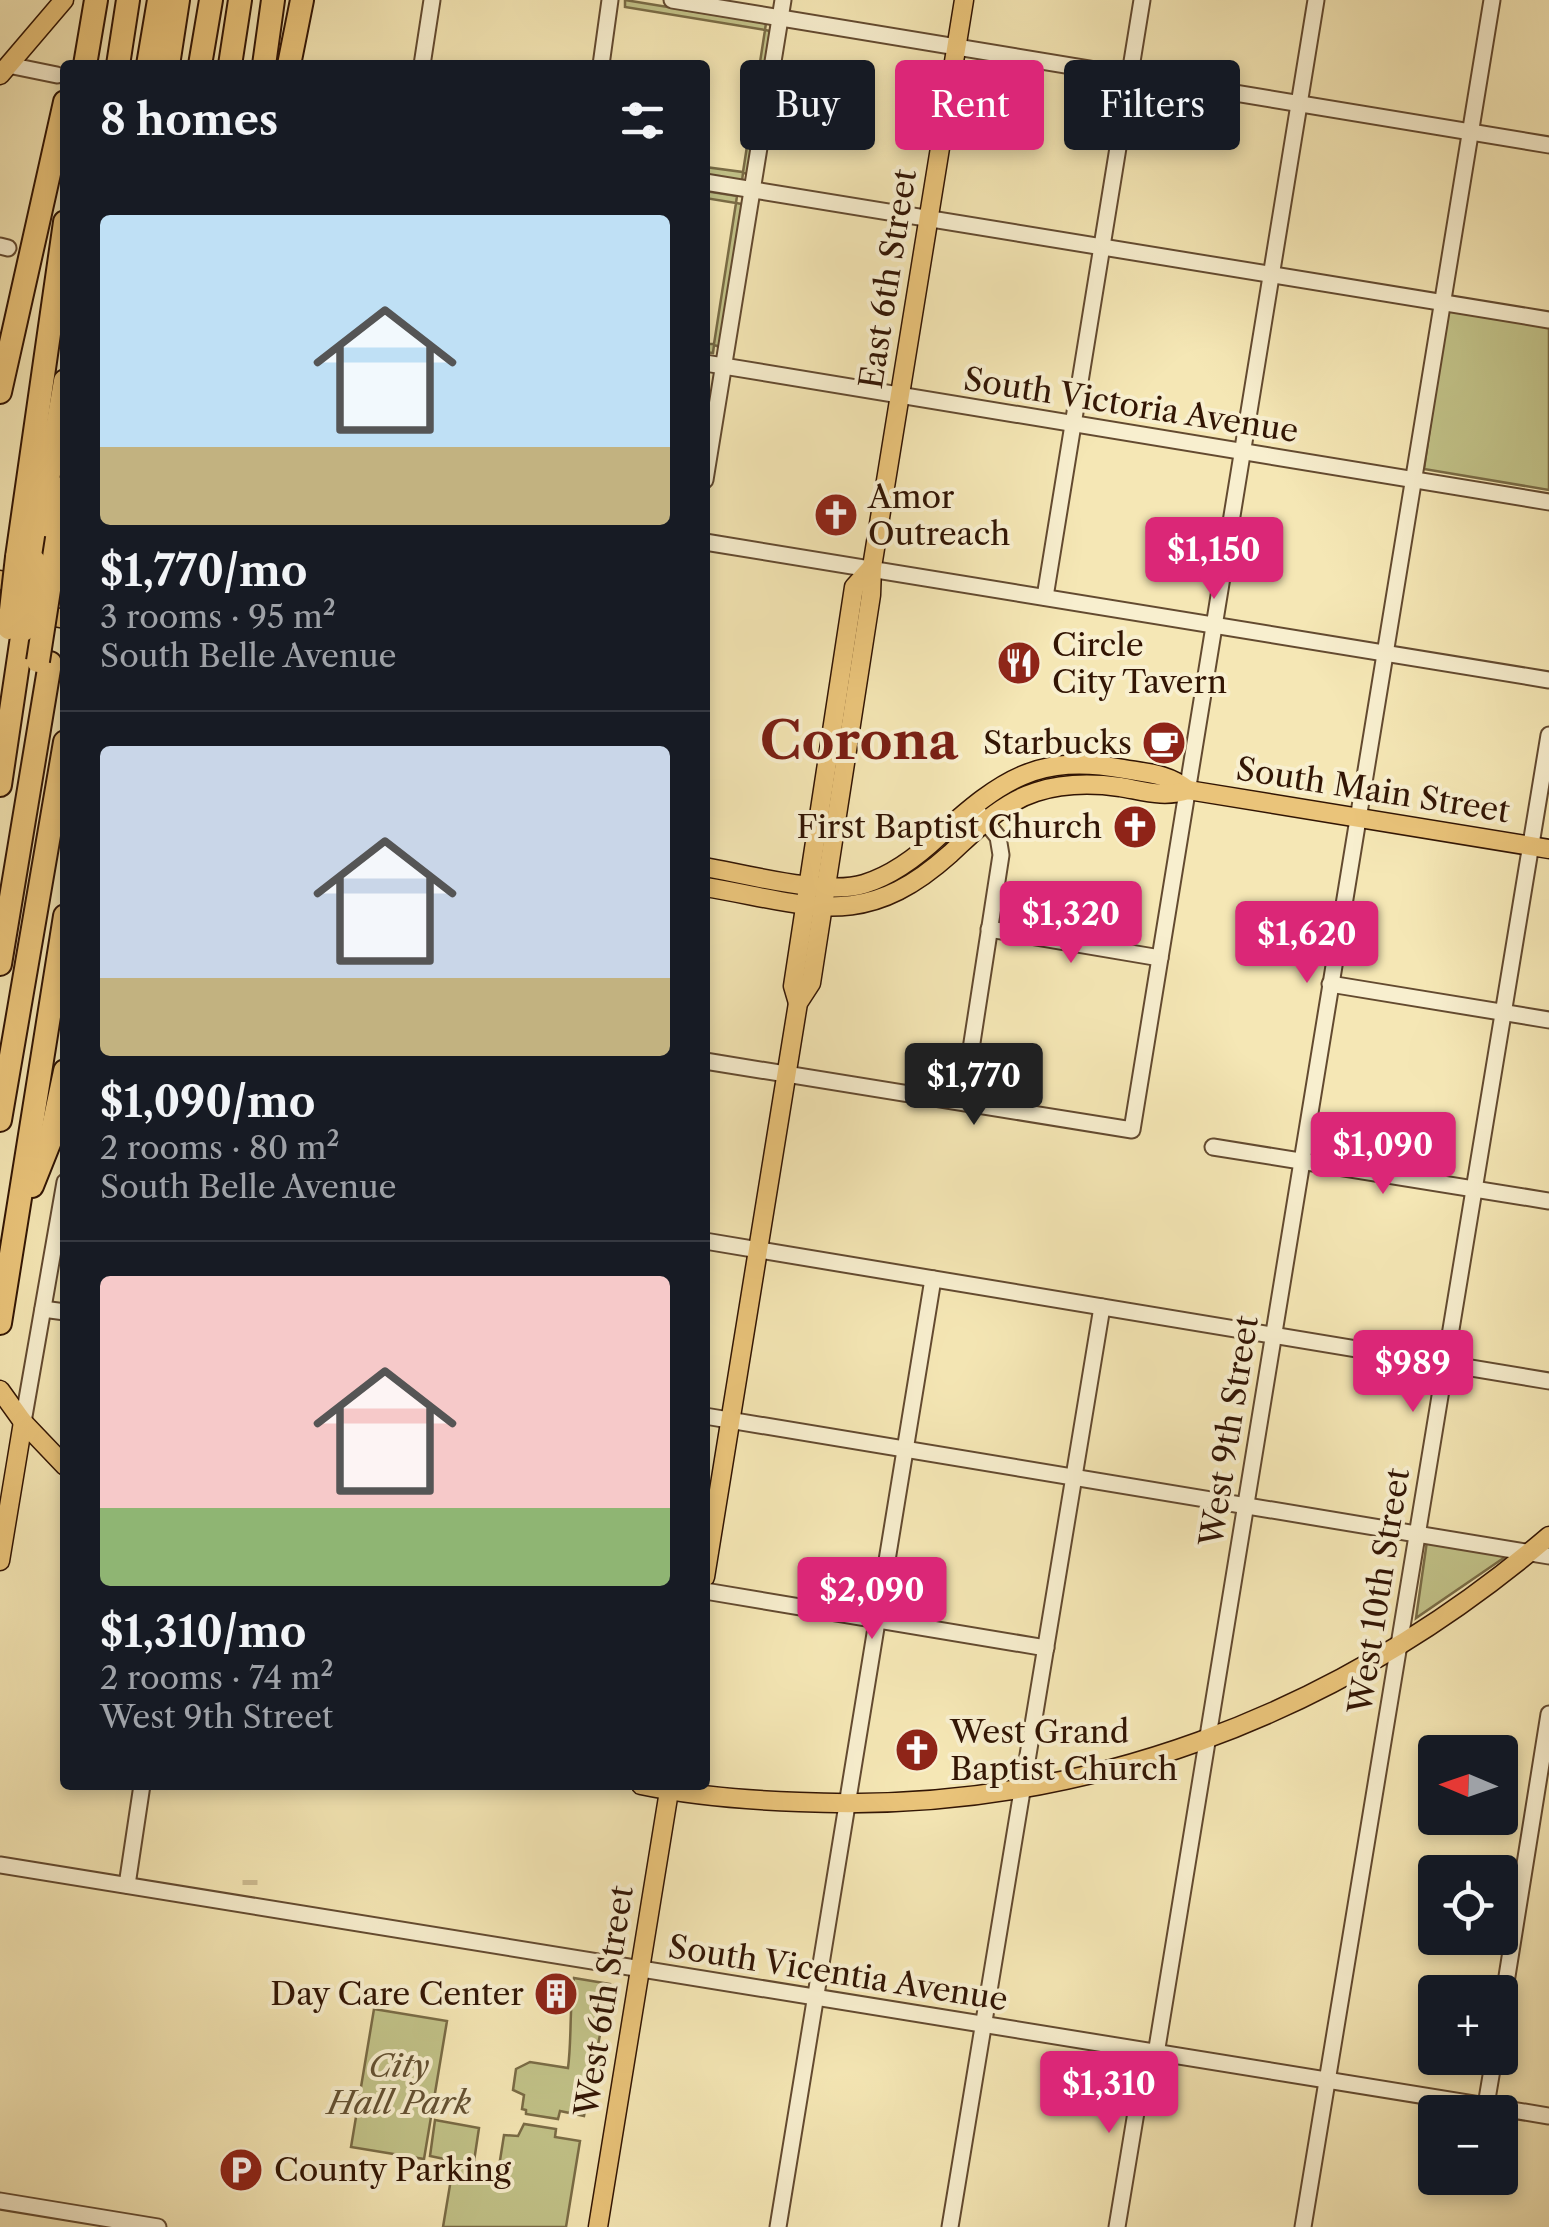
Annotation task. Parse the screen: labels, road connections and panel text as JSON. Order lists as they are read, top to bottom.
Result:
{
  "streets": {
    "main road": ["East 6th Street", "South Main Street", "West 6th Street"],
    "street": [
      "South Victoria Avenue",
      "West 9th Street",
      "West 10th Street",
      "South Vicentia Avenue"
    ]
  },
  "crossings": [
    ["East 6th Street", "South Victoria Avenue"],
    ["East 6th Street", "South Main Street"],
    ["South Victoria Avenue", "West 9th Street"],
    ["South Main Street", "West 9th Street"],
    ["South Main Street", "West 10th Street"],
    ["West 9th Street", "South Vicentia Avenue"],
    ["West 10th Street", "South Vicentia Avenue"],
    ["South Vicentia Avenue", "West 6th Street"]
  ],
  "districts": ["Corona"],
  "parks": ["City Hall Park"],
  "places": {
    "church": ["Amor Outreach", "First Baptist Church", "West Grand Baptist Church"],
    "restaurant": ["Circle City Tavern"],
    "cafe": ["Starbucks"],
    "building": ["Day Care Center"],
    "parking": ["County Parking"]
  },
  "north": "left",
  "page": {
    "chip": ["Buy", "Rent", "Filters"],
    "heading": "8 homes",
    "list": [
      {
        "name": "$1,770/mo",
        "note": "3 rooms · 95 m² · South Belle Avenue"
      },
      {
        "name": "$1,090/mo",
        "note": "2 rooms · 80 m² · South Belle Avenue"
      },
      {
        "name": "$1,310/mo",
        "note": "2 rooms · 74 m² · West 9th Street"
      }
    ],
    "price": [
      "$1,150",
      "$1,320",
      "$1,620",
      "$1,770",
      "$1,090",
      "$989",
      "$2,090",
      "$1,310"
    ],
    "map_buttons": ["+", "−"]
  }
}
